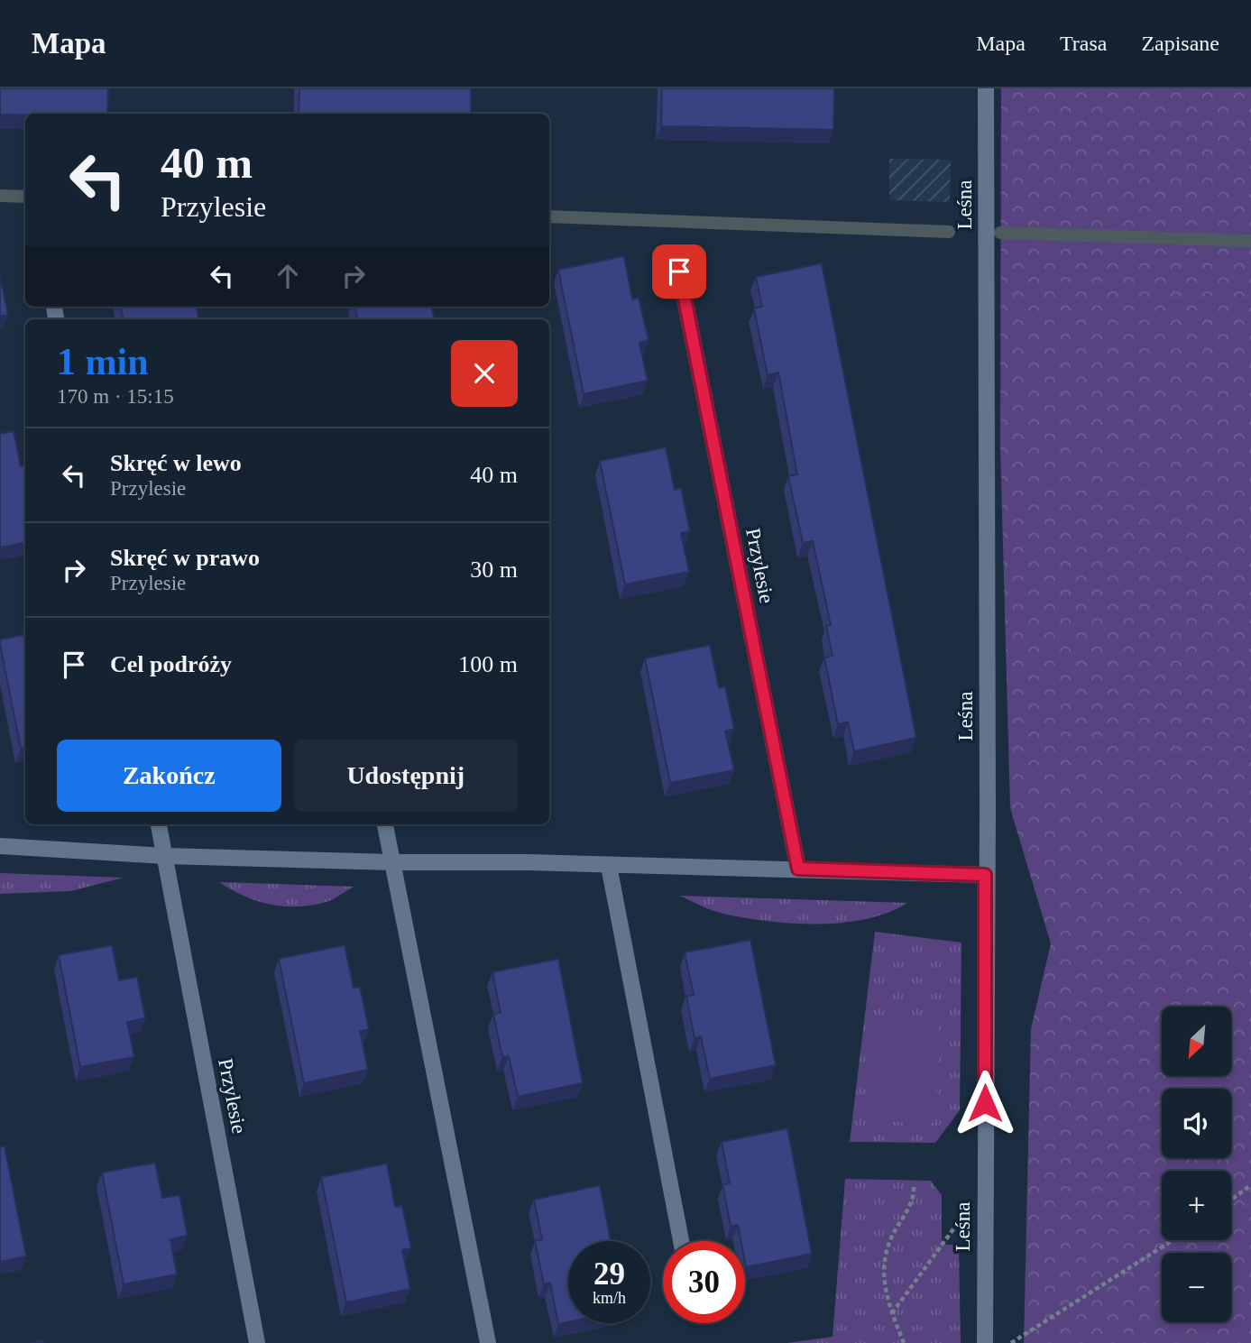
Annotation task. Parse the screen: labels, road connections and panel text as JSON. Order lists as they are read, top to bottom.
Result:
{
  "streets": {
    "street": ["Leśna", "Przylesie"]
  },
  "north": "bottom left",
  "page": {
    "header": "Mapa",
    "nav": ["Mapa", "Trasa", "Zapisane"],
    "turn": ["40 m", "Przylesie"],
    "heading": ["1 min", "170 m · 15:15"],
    "list": [
      {
        "name": "Skręć w lewo",
        "note": "Przylesie",
        "value": "40 m"
      },
      {
        "name": "Skręć w prawo",
        "note": "Przylesie",
        "value": "30 m"
      },
      {
        "name": "Cel podróży",
        "value": "100 m"
      }
    ],
    "buttons": ["Zakończ", "Udostępnij"],
    "map_buttons": ["+", "−"],
    "speed": "29 km/h",
    "limit": "30"
  }
}
